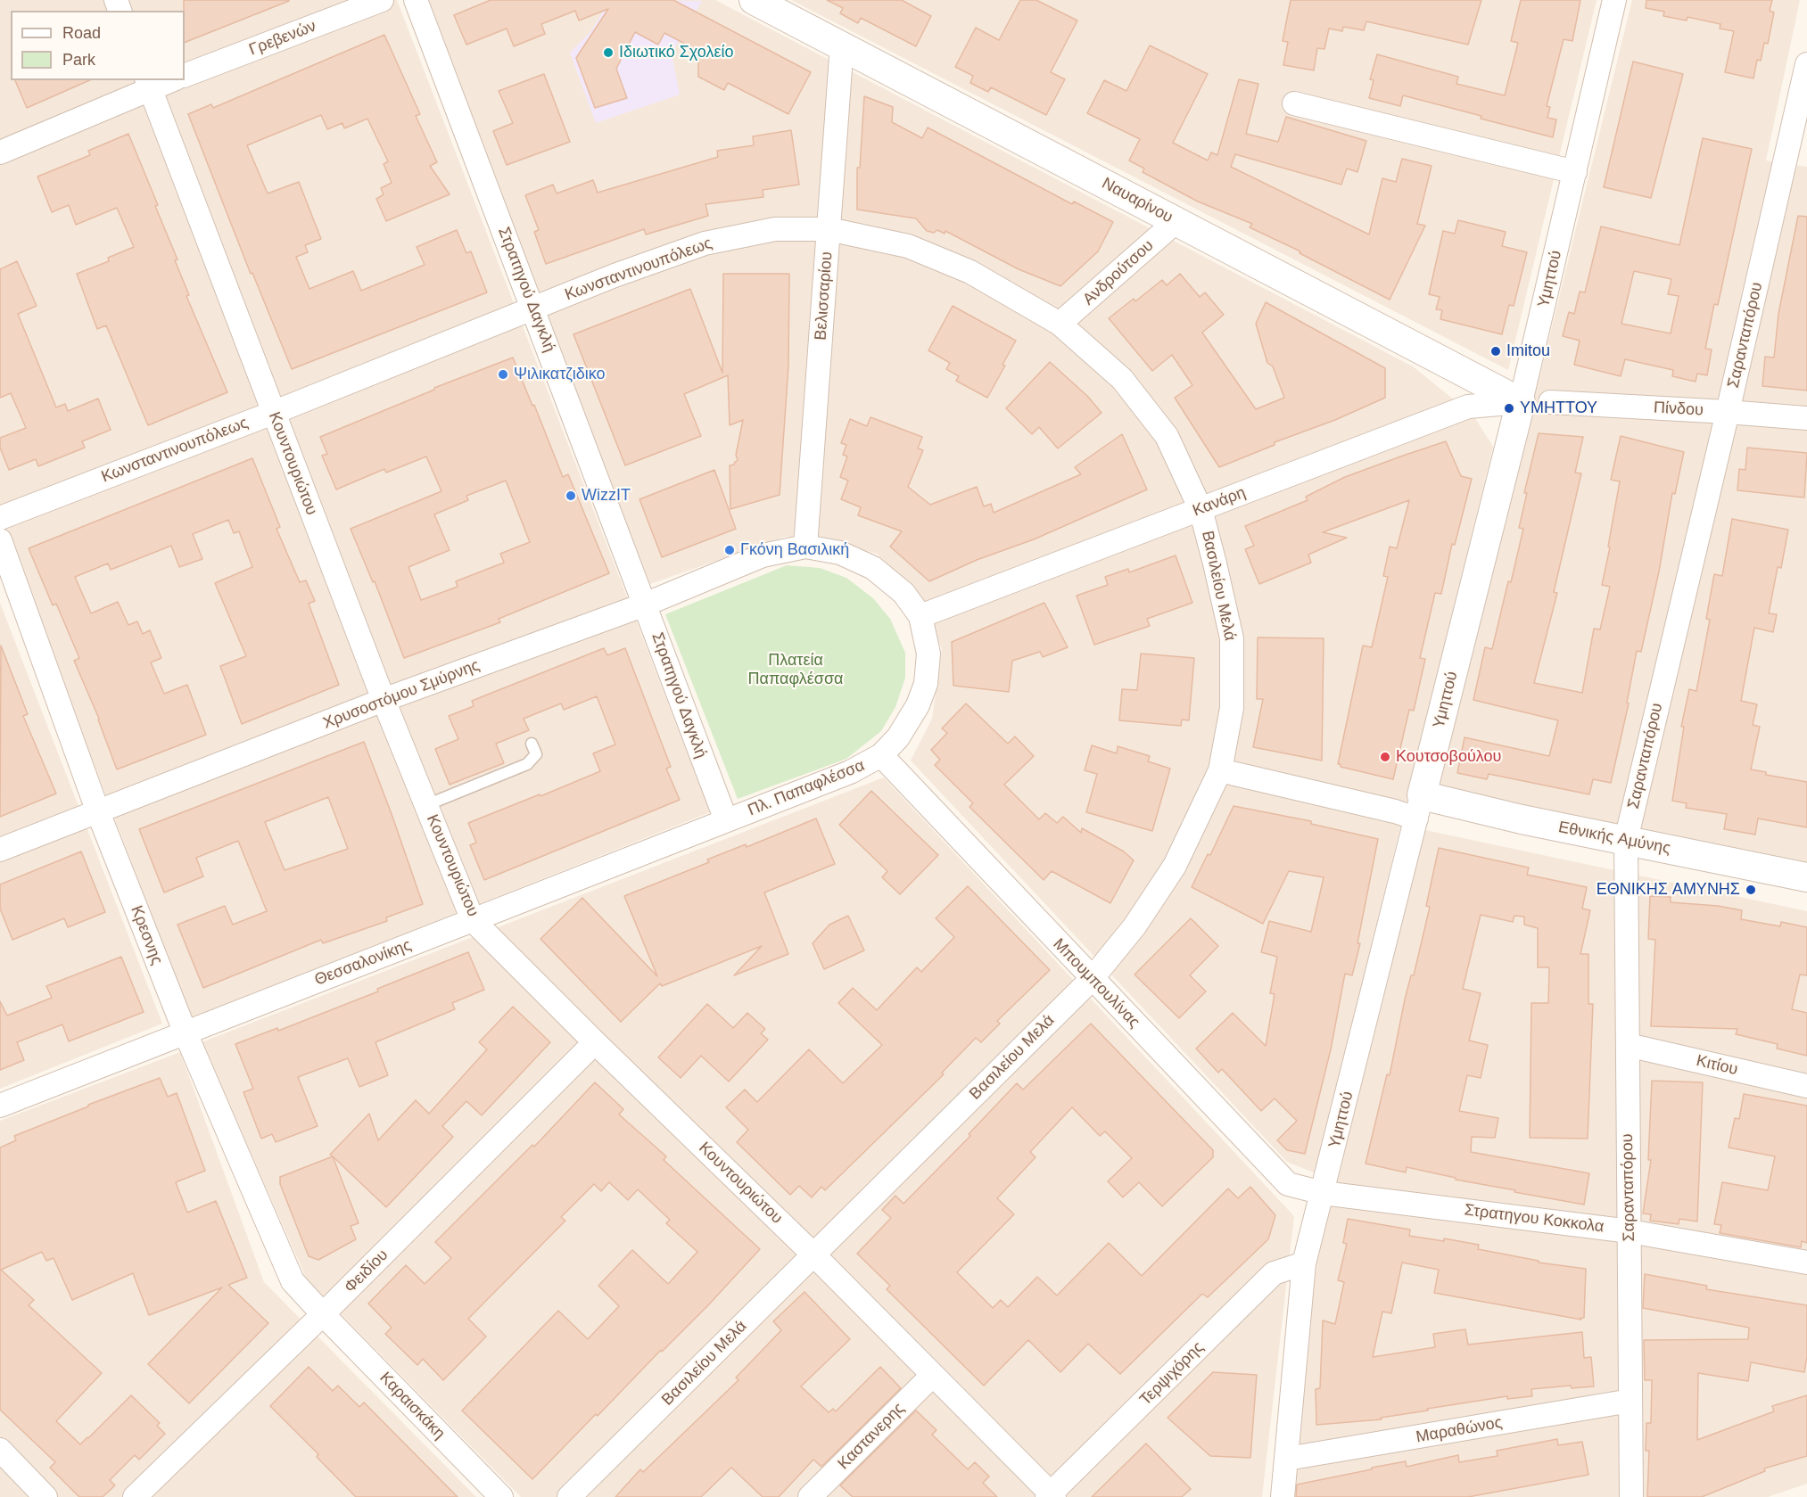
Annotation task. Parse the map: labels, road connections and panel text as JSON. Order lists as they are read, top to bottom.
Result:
{
  "streets": {
    "street": [
      "Γρεβενών",
      "Ναυαρίνου",
      "Κωνσταντινουπόλεως",
      "Ανδρούτσου",
      "Υμηττού",
      "Στρατηγού Δαγκλή",
      "Βελισσαρίου",
      "Σαρανταπόρου",
      "Πίνδου",
      "Κουντουριώτου",
      "Κανάρη",
      "Βασιλείου Μελά",
      "Χρυσοστόμου Σμύρνης",
      "Πλ. Παπαφλέσσα",
      "Εθνικής Αμύνης",
      "Κρεσνης",
      "Θεσσαλονίκης",
      "Μπουμπουλίνας",
      "Κιτίου",
      "Στρατηγου Κοκκολα",
      "Φειδίου",
      "Τερψιχόρης",
      "Καραισκάκη",
      "Μαραθώνος",
      "Καστανερης"
    ]
  },
  "crossings": [
    ["Ναυαρίνου", "Ανδρούτσου"],
    ["Ναυαρίνου", "Υμηττού"],
    ["Ναυαρίνου", "Βελισσαρίου"],
    ["Ναυαρίνου", "Κανάρη"],
    ["Κωνσταντινουπόλεως", "Ανδρούτσου"],
    ["Κωνσταντινουπόλεως", "Στρατηγού Δαγκλή"],
    ["Κωνσταντινουπόλεως", "Βελισσαρίου"],
    ["Κωνσταντινουπόλεως", "Κουντουριώτου"],
    ["Κωνσταντινουπόλεως", "Κανάρη"],
    ["Κωνσταντινουπόλεως", "Βασιλείου Μελά"],
    ["Υμηττού", "Κανάρη"],
    ["Υμηττού", "Εθνικής Αμύνης"],
    ["Υμηττού", "Μπουμπουλίνας"],
    ["Υμηττού", "Στρατηγου Κοκκολα"],
    ["Υμηττού", "Τερψιχόρης"],
    ["Υμηττού", "Μαραθώνος"],
    ["Στρατηγού Δαγκλή", "Χρυσοστόμου Σμύρνης"],
    ["Στρατηγού Δαγκλή", "Πλ. Παπαφλέσσα"],
    ["Στρατηγού Δαγκλή", "Θεσσαλονίκης"],
    ["Βελισσαρίου", "Χρυσοστόμου Σμύρνης"],
    ["Βελισσαρίου", "Πλ. Παπαφλέσσα"],
    ["Σαρανταπόρου", "Πίνδου"],
    ["Σαρανταπόρου", "Εθνικής Αμύνης"],
    ["Σαρανταπόρου", "Κιτίου"],
    ["Σαρανταπόρου", "Στρατηγου Κοκκολα"],
    ["Σαρανταπόρου", "Μαραθώνος"],
    ["Κουντουριώτου", "Βασιλείου Μελά"],
    ["Κουντουριώτου", "Χρυσοστόμου Σμύρνης"],
    ["Κουντουριώτου", "Θεσσαλονίκης"],
    ["Κουντουριώτου", "Φειδίου"],
    ["Κουντουριώτου", "Τερψιχόρης"],
    ["Κουντουριώτου", "Καστανερης"],
    ["Κανάρη", "Βασιλείου Μελά"],
    ["Κανάρη", "Πλ. Παπαφλέσσα"],
    ["Βασιλείου Μελά", "Εθνικής Αμύνης"],
    ["Βασιλείου Μελά", "Μπουμπουλίνας"],
    ["Χρυσοστόμου Σμύρνης", "Πλ. Παπαφλέσσα"],
    ["Χρυσοστόμου Σμύρνης", "Κρεσνης"],
    ["Πλ. Παπαφλέσσα", "Θεσσαλονίκης"],
    ["Πλ. Παπαφλέσσα", "Μπουμπουλίνας"],
    ["Κρεσνης", "Θεσσαλονίκης"],
    ["Κρεσνης", "Φειδίου"],
    ["Κρεσνης", "Καραισκάκη"],
    ["Μπουμπουλίνας", "Στρατηγου Κοκκολα"],
    ["Φειδίου", "Καραισκάκη"]
  ],
  "parks": ["Πλατεία Παπαφλέσσα"],
  "places": [
    "Ιδιωτικό Σχολείο",
    "Imitou",
    "Ψιλικατζιδικο",
    "ΥΜΗΤΤΟΥ",
    "WizzIT",
    "Γκόνη Βασιλική",
    "Κουτσοβούλου",
    "ΕΘΝΙΚΗΣ ΑΜΥΝΗΣ"
  ],
  "legend": ["Road", "Park"]
}
